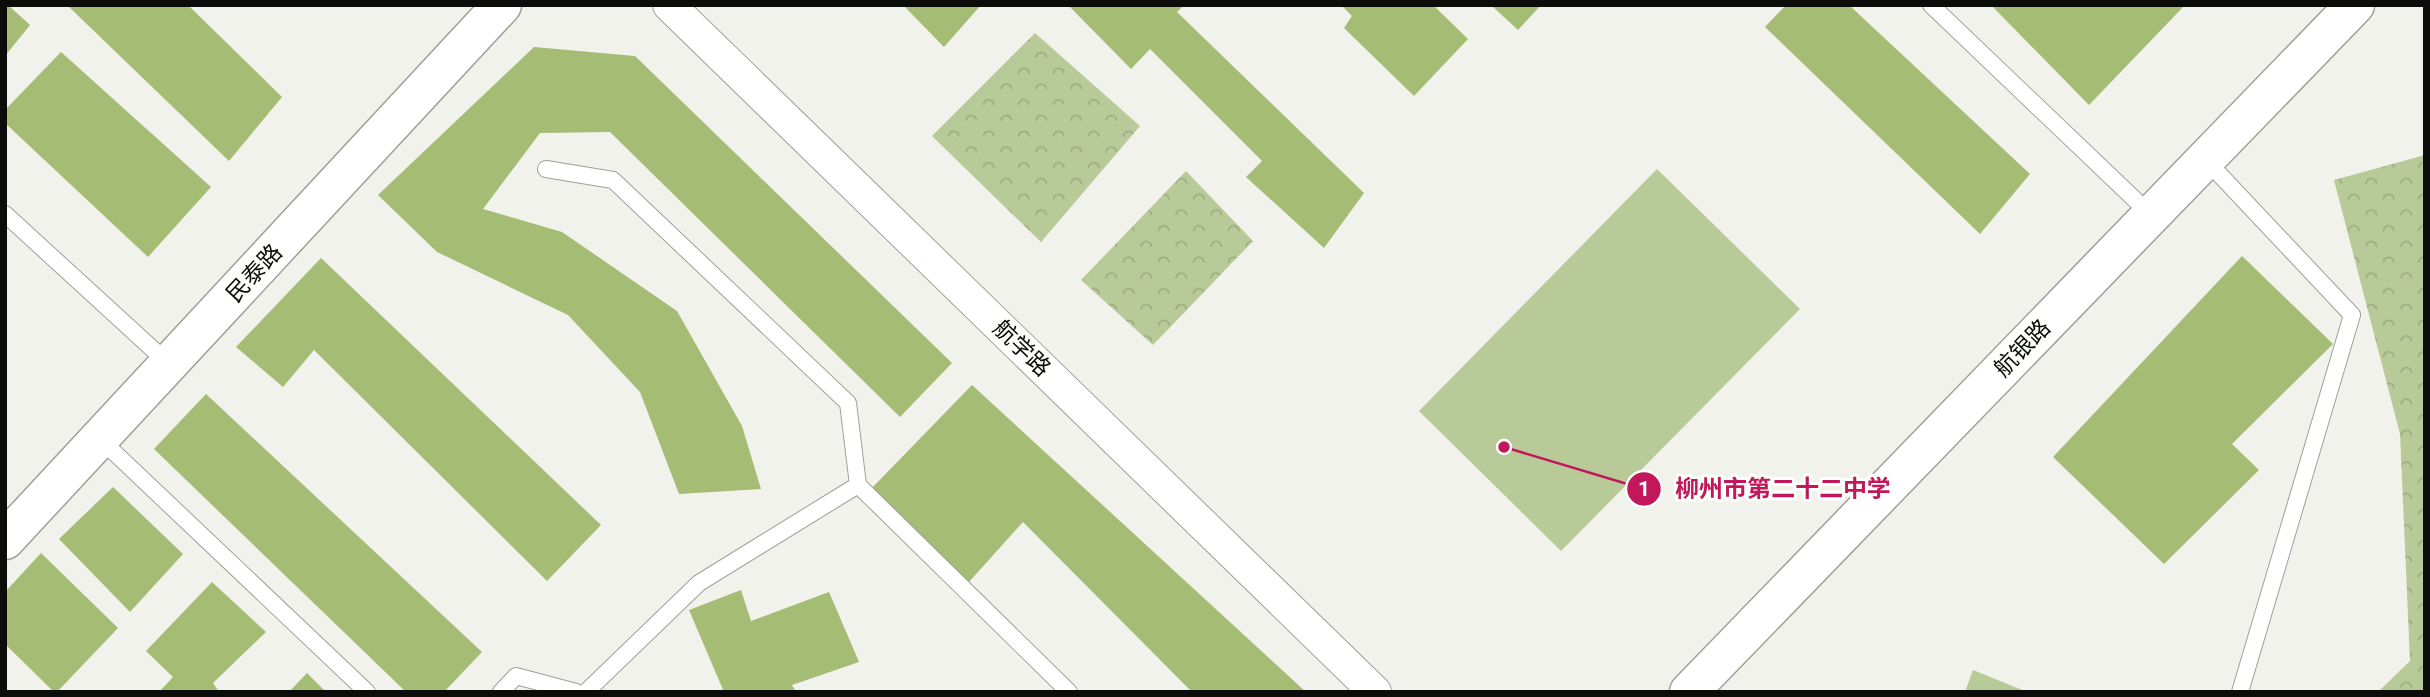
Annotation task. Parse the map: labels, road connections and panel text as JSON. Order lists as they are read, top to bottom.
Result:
{
  "streets": {
    "main road": ["民泰路", "航银路"],
    "street": ["航学路"]
  },
  "places": ["柳州市第二十二中学"]
}
